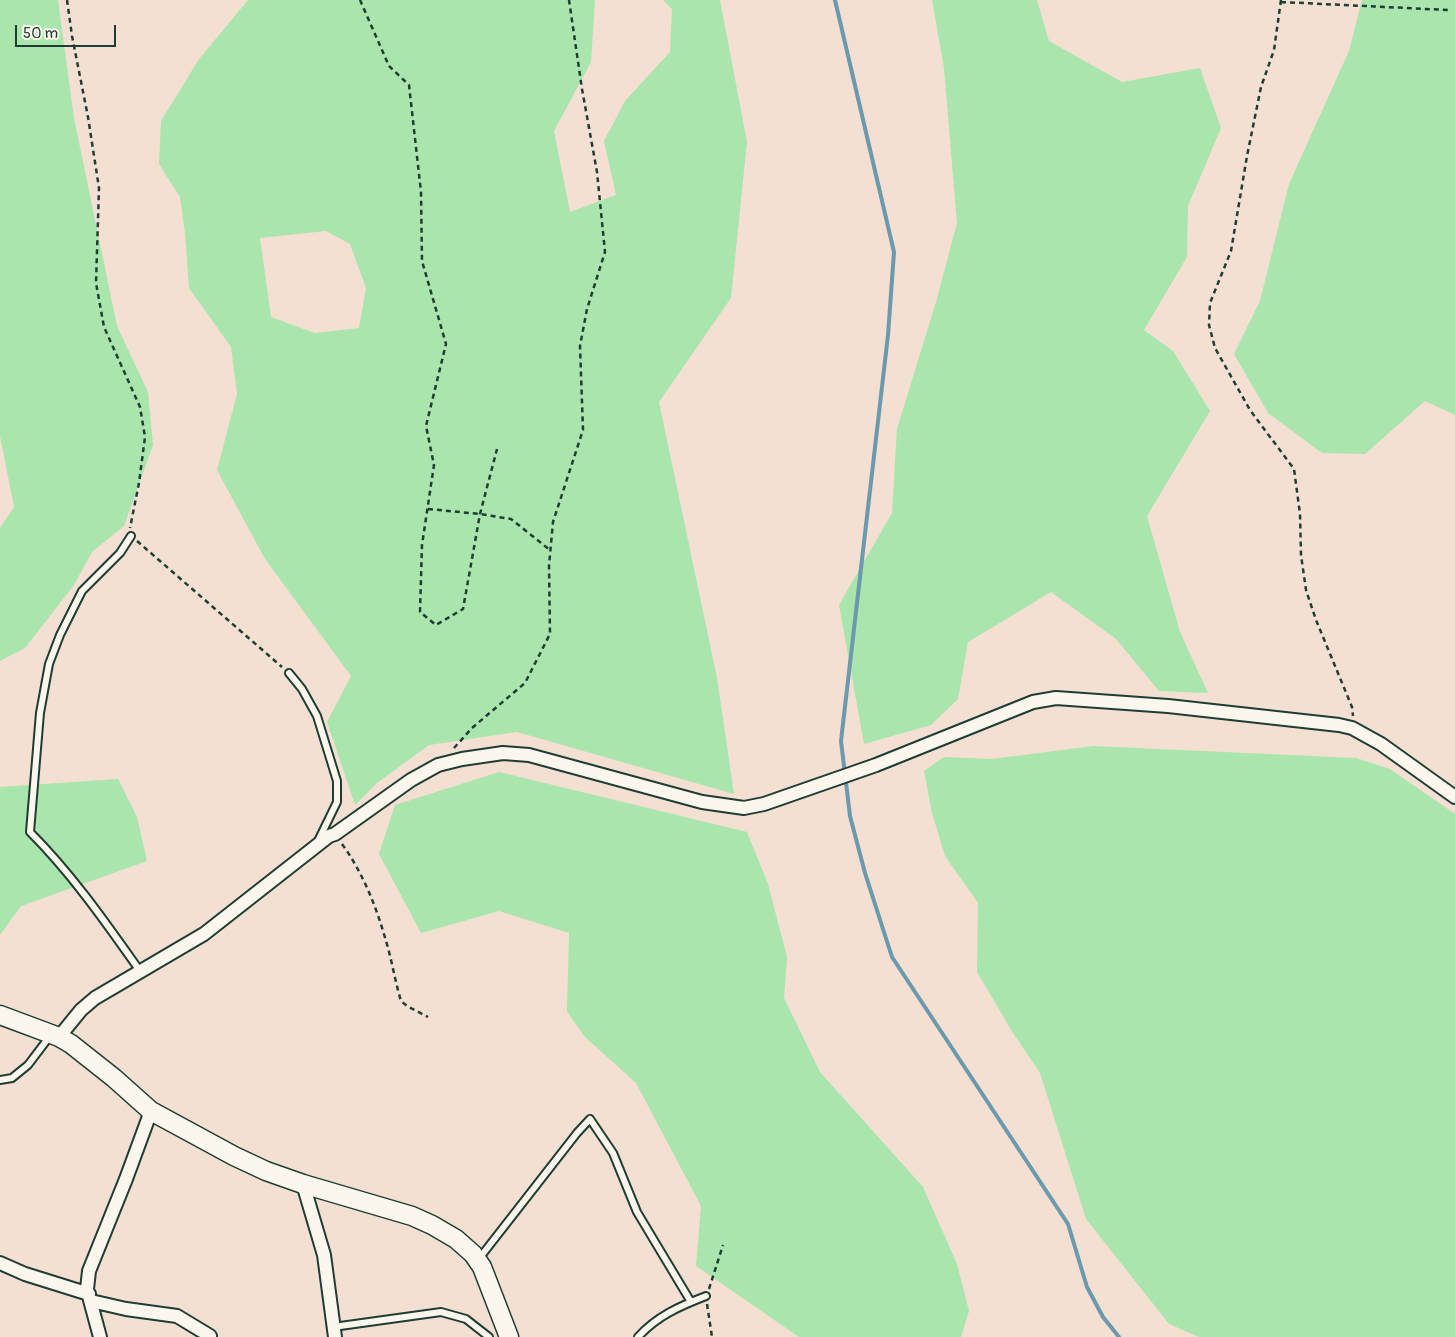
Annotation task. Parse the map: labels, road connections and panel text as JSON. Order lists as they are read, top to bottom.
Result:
{
  "scale_bar": "50 m"
}
